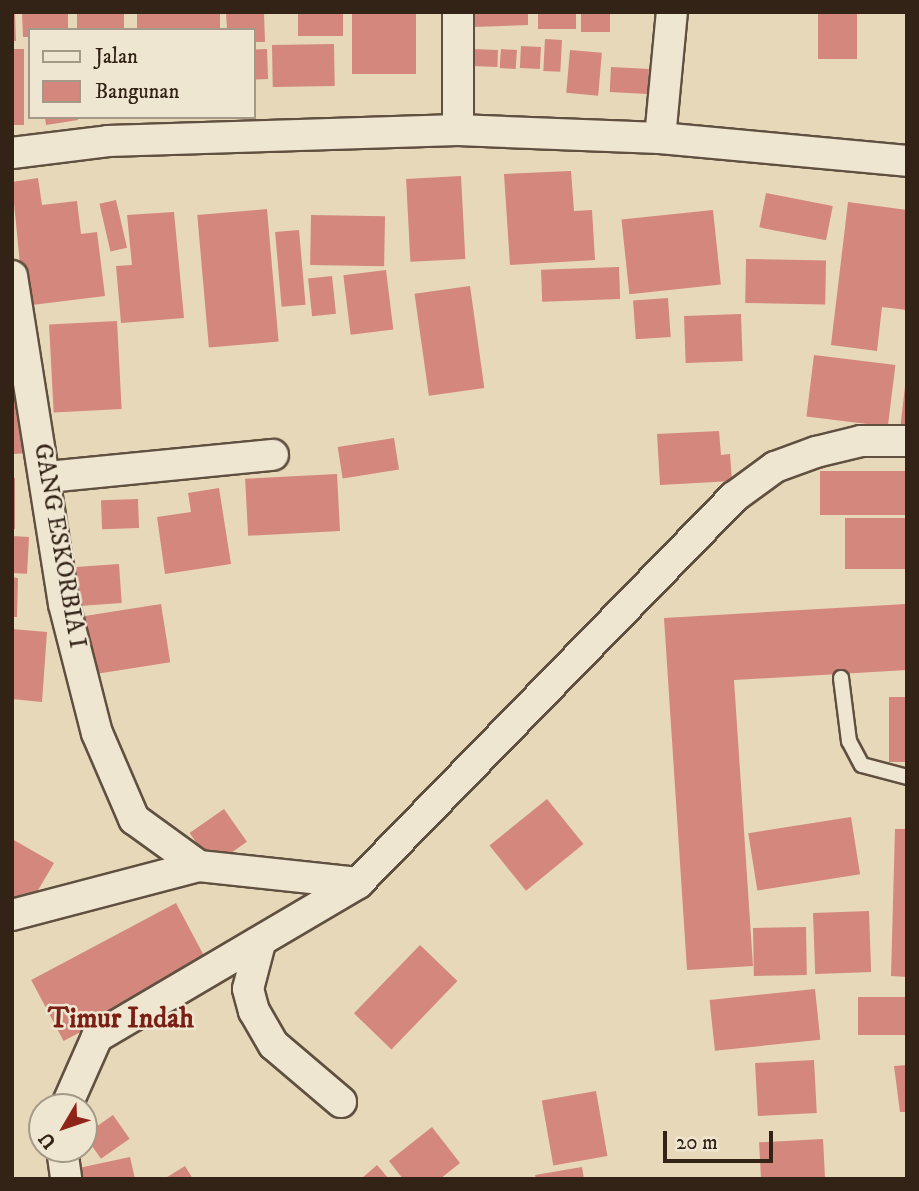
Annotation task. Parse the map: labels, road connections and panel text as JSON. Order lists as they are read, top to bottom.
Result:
{
  "streets": {
    "street": ["GANG ESKORBIA I"]
  },
  "districts": ["Timur Indah"],
  "legend": ["Jalan", "Bangunan"],
  "scale_bar": "20 m",
  "north": "bottom left"
}
